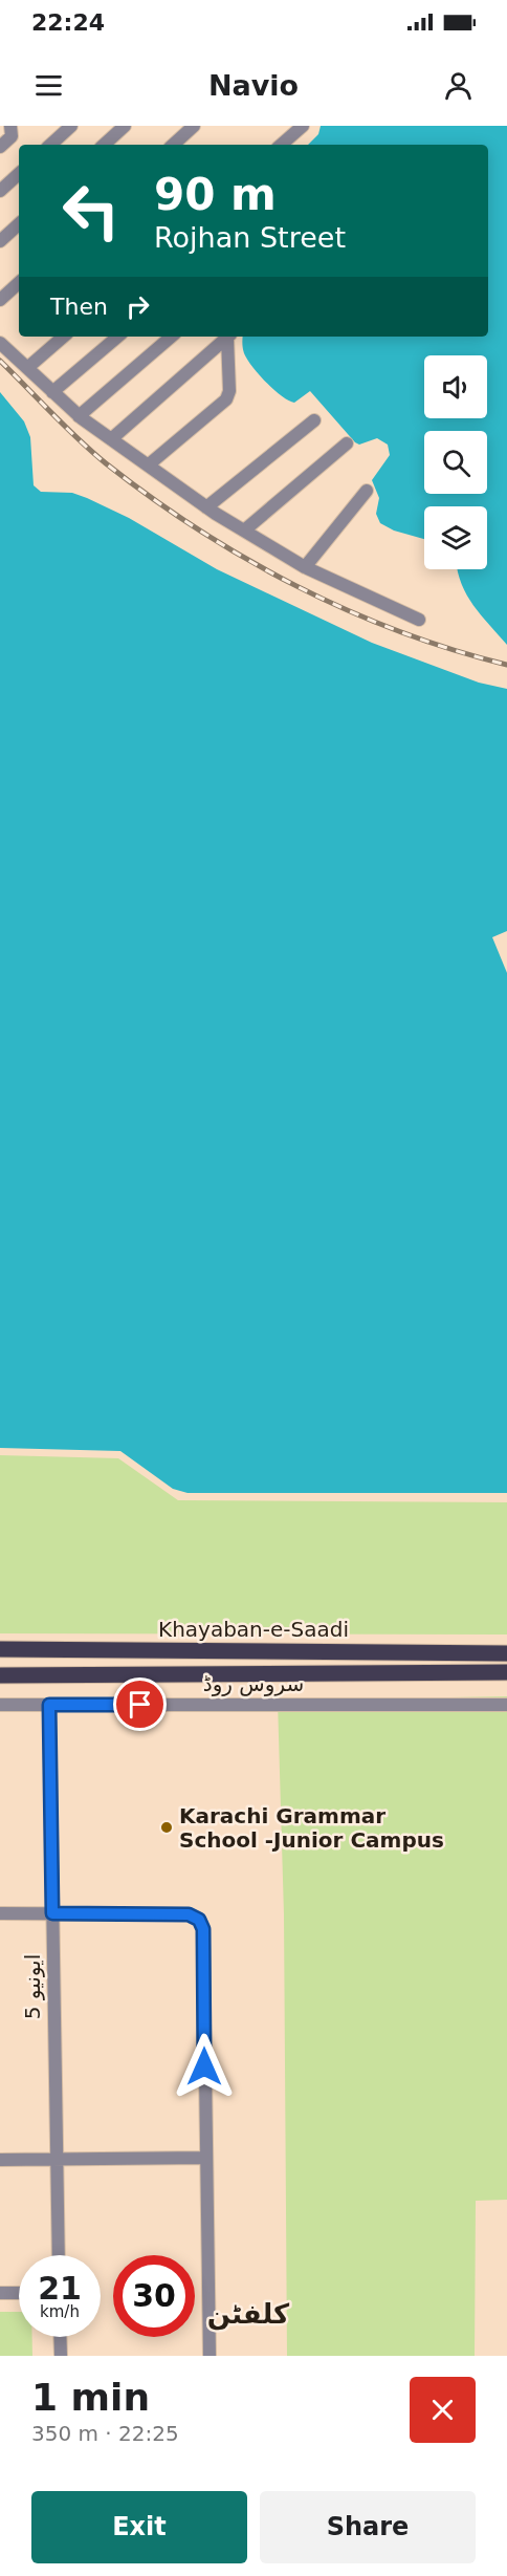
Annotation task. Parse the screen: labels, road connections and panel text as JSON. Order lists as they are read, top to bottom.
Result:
{
  "streets": {
    "main road": ["Khayaban-e-Saadi"],
    "street": ["سروس روڈ", "ایونیو 5"]
  },
  "crossings": [
    ["سروس روڈ", "ایونیو 5"]
  ],
  "districts": ["کلفٹن"],
  "places": ["Karachi Grammar School -Junior Campus"],
  "page": {
    "status": "22:24",
    "header": "Navio",
    "turn": ["90 m", "Rojhan Street"],
    "then": "Then",
    "speed": "21 km/h",
    "limit": "30",
    "heading": ["1 min", "350 m · 22:25"],
    "buttons": ["Exit", "Share"]
  }
}
